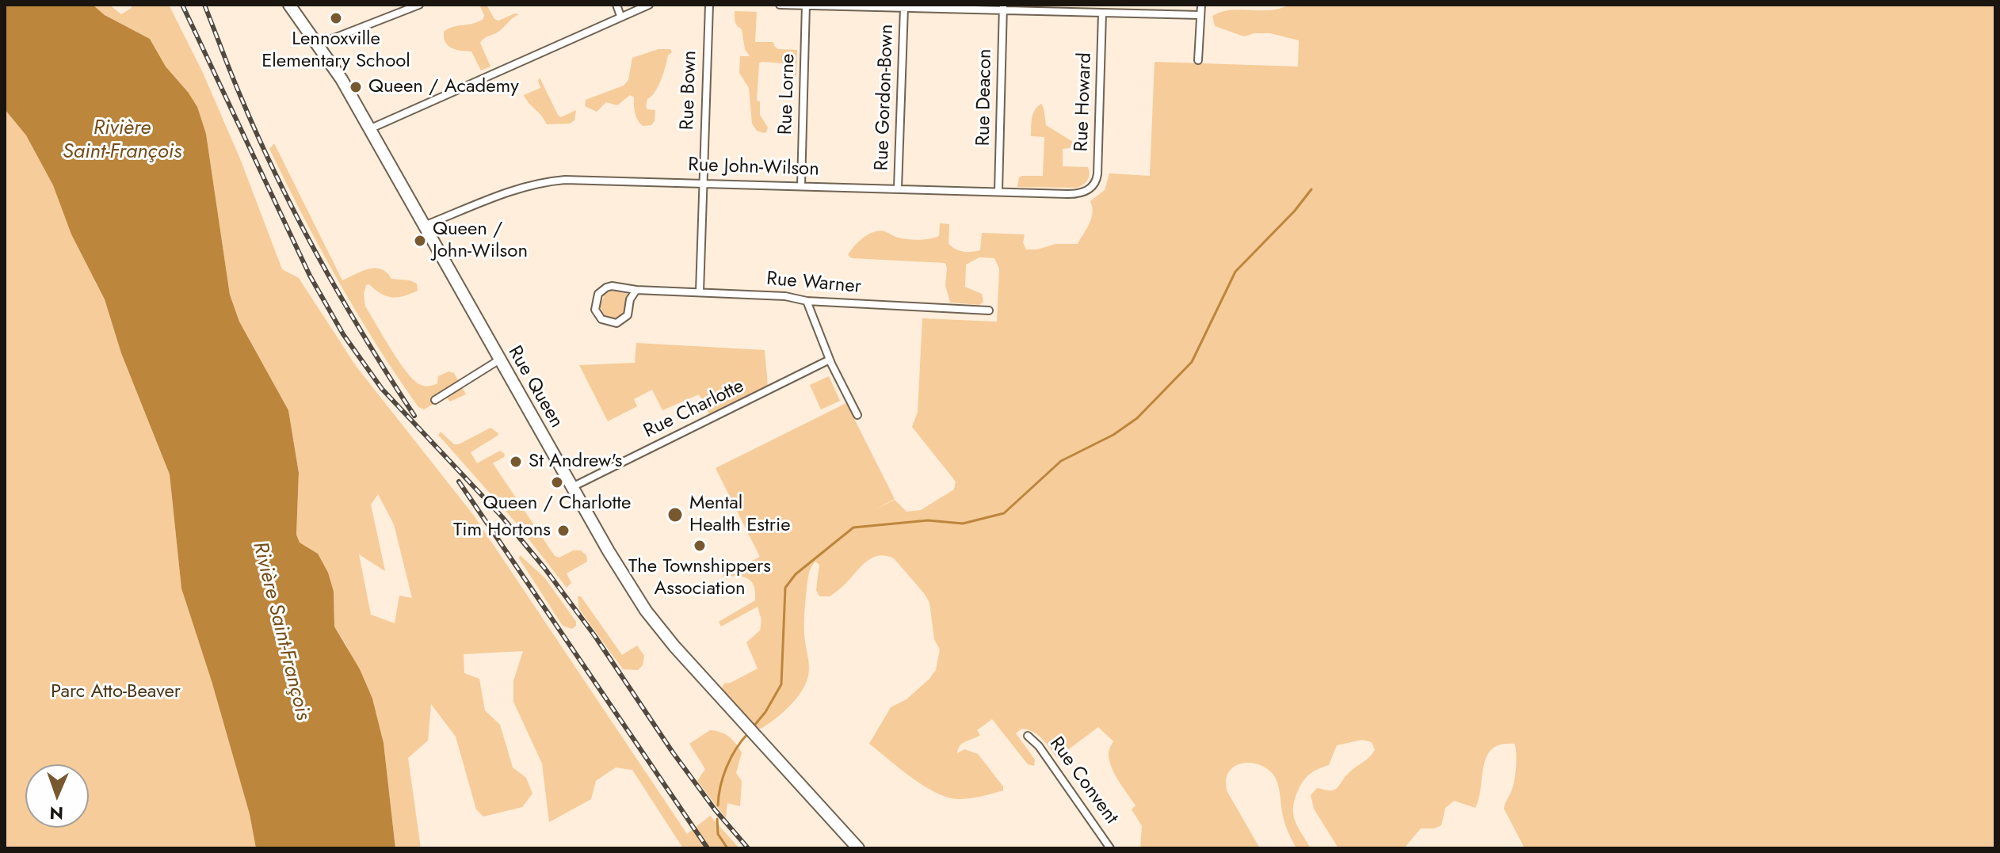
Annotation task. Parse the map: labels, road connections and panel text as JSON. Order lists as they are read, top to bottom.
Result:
{
  "streets": {
    "main road": ["Rue Queen"],
    "street": [
      "Rue Bown",
      "Rue Lorne",
      "Rue Gordon-Bown",
      "Rue Deacon",
      "Rue Howard",
      "Rue John-Wilson",
      "Rue Warner",
      "Rue Charlotte",
      "Rue Convent"
    ]
  },
  "crossings": [
    ["Rue Bown", "Rue John-Wilson"],
    ["Rue Bown", "Rue Warner"],
    ["Rue Lorne", "Rue John-Wilson"],
    ["Rue Gordon-Bown", "Rue John-Wilson"],
    ["Rue Deacon", "Rue John-Wilson"],
    ["Rue Howard", "Rue John-Wilson"],
    ["Rue John-Wilson", "Rue Queen"],
    ["Rue Queen", "Rue Charlotte"]
  ],
  "water": ["Rivière Saint-François"],
  "parks": ["Parc Atto-Beaver"],
  "places": [
    "Lennoxville Elementary School",
    "Queen / Academy",
    "Queen / John-Wilson",
    "St Andrew's",
    "Queen / Charlotte",
    "Mental Health Estrie",
    "Tim Hortons",
    "The Townshippers Association"
  ],
  "north": "bottom"
}
